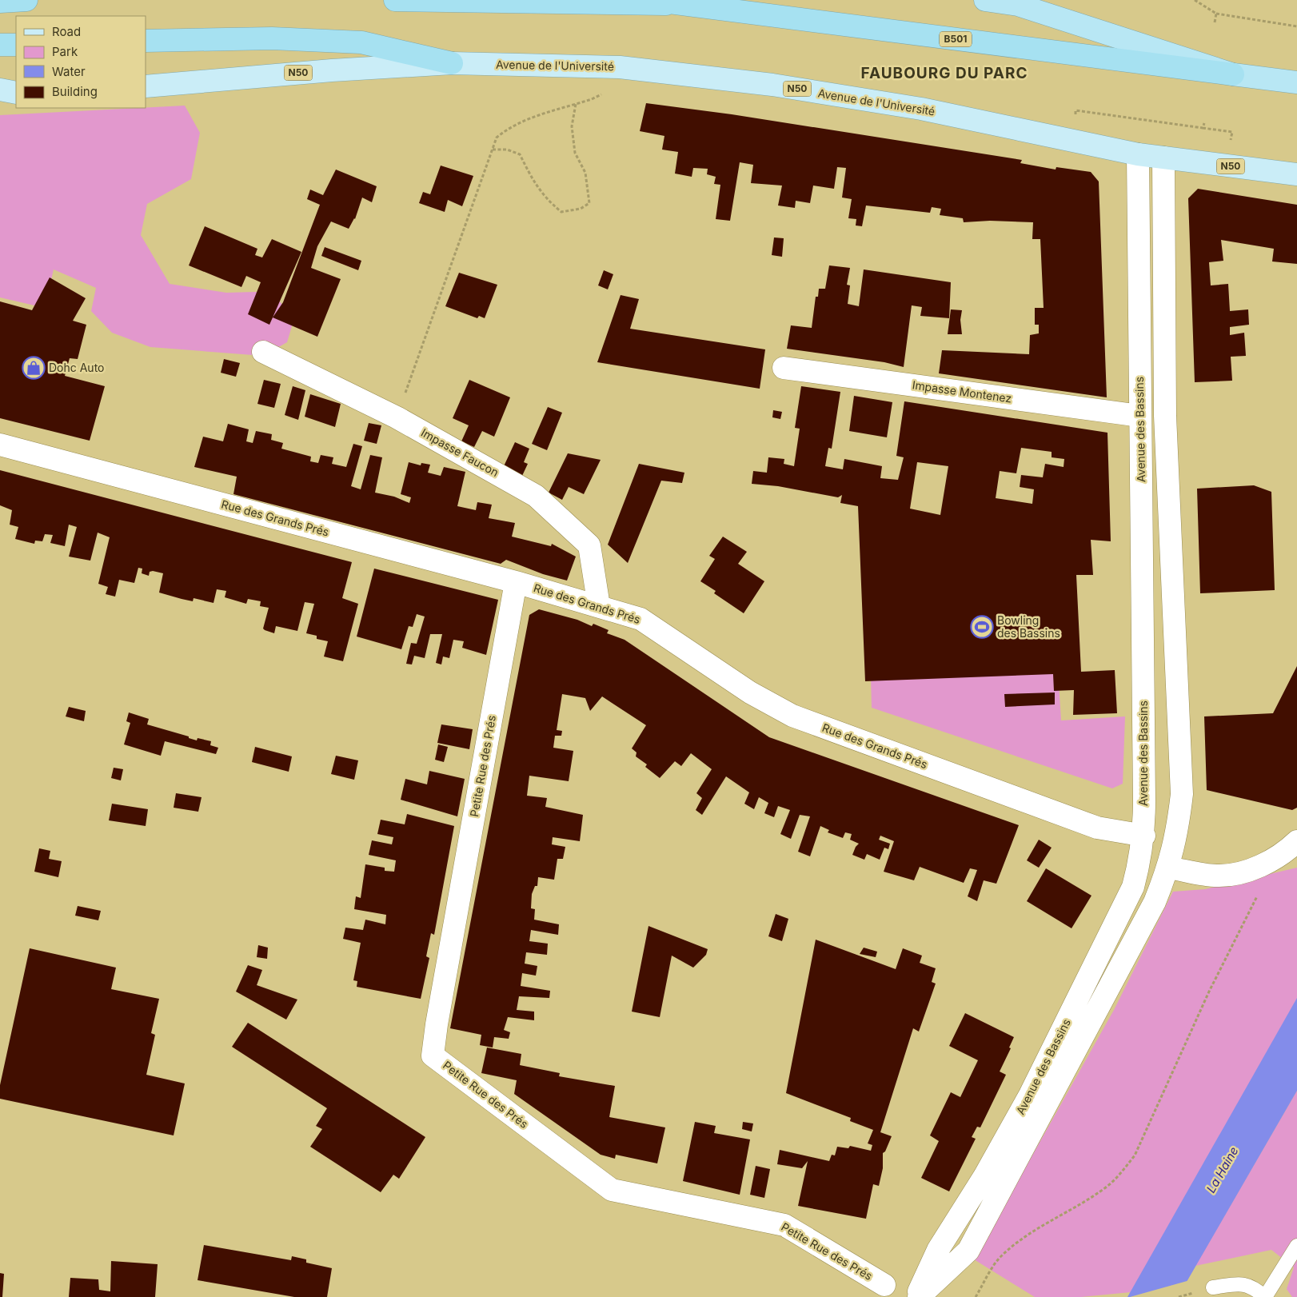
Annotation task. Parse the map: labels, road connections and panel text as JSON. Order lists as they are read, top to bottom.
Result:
{
  "streets": {
    "highway": ["B501"],
    "main road": ["Avenue de l'Université", "N50"],
    "street": [
      "Impasse Montenez",
      "Avenue des Bassins",
      "Impasse Faucon",
      "Rue des Grands Prés",
      "Petite Rue des Prés"
    ]
  },
  "crossings": [
    ["Avenue de l'Université", "N50"],
    ["Avenue de l'Université", "Avenue des Bassins"],
    ["Impasse Montenez", "Avenue des Bassins"],
    ["Avenue des Bassins", "Rue des Grands Prés"],
    ["Impasse Faucon", "Rue des Grands Prés"],
    ["Rue des Grands Prés", "Petite Rue des Prés"]
  ],
  "districts": ["FAUBOURG DU PARC"],
  "water": ["La Haine"],
  "places": {
    "shop": ["Dohc Auto"],
    "sports": ["Bowling des Bassins"]
  },
  "legend": [
    "Road",
    "Park",
    "Water",
    "Building"
  ]
}
